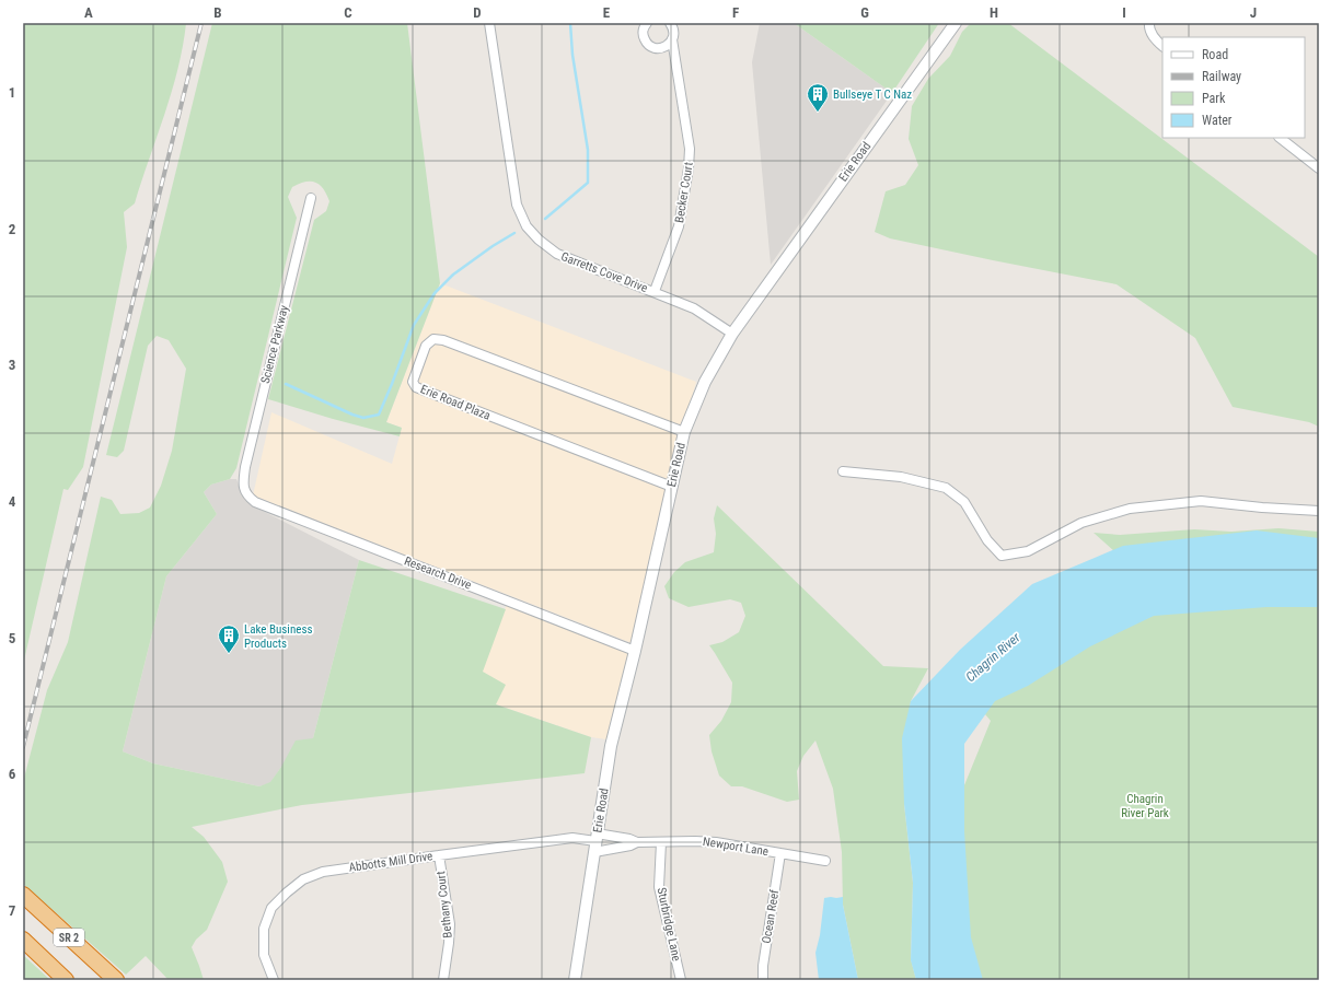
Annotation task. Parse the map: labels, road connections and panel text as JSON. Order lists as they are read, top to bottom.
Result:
{
  "streets": {
    "highway": ["SR 2"],
    "street": [
      "Erie Road",
      "Becker Court",
      "Garretts Cove Drive",
      "Science Parkway",
      "Erie Road Plaza",
      "Research Drive",
      "Newport Lane",
      "Abbotts Mill Drive",
      "Bethany Court",
      "Ocean Reef",
      "Sturbridge Lane"
    ]
  },
  "crossings": [
    ["Erie Road", "Garretts Cove Drive"],
    ["Erie Road", "Erie Road Plaza"],
    ["Erie Road", "Research Drive"],
    ["Erie Road", "Newport Lane"],
    ["Erie Road", "Abbotts Mill Drive"],
    ["Becker Court", "Garretts Cove Drive"],
    ["Science Parkway", "Research Drive"],
    ["Newport Lane", "Abbotts Mill Drive"],
    ["Newport Lane", "Ocean Reef"],
    ["Newport Lane", "Sturbridge Lane"],
    ["Abbotts Mill Drive", "Bethany Court"]
  ],
  "water": ["Chagrin River"],
  "parks": ["Chagrin River Park"],
  "places": {
    "building": ["Bullseye T C Naz", "Lake Business Products"]
  },
  "legend": [
    "Road",
    "Railway",
    "Park",
    "Water"
  ],
  "grid": {
    "columns": [
      "A",
      "B",
      "C",
      "D",
      "E",
      "F",
      "G",
      "H",
      "I",
      "J"
    ],
    "rows": [
      "1",
      "2",
      "3",
      "4",
      "5",
      "6",
      "7"
    ]
  }
}
